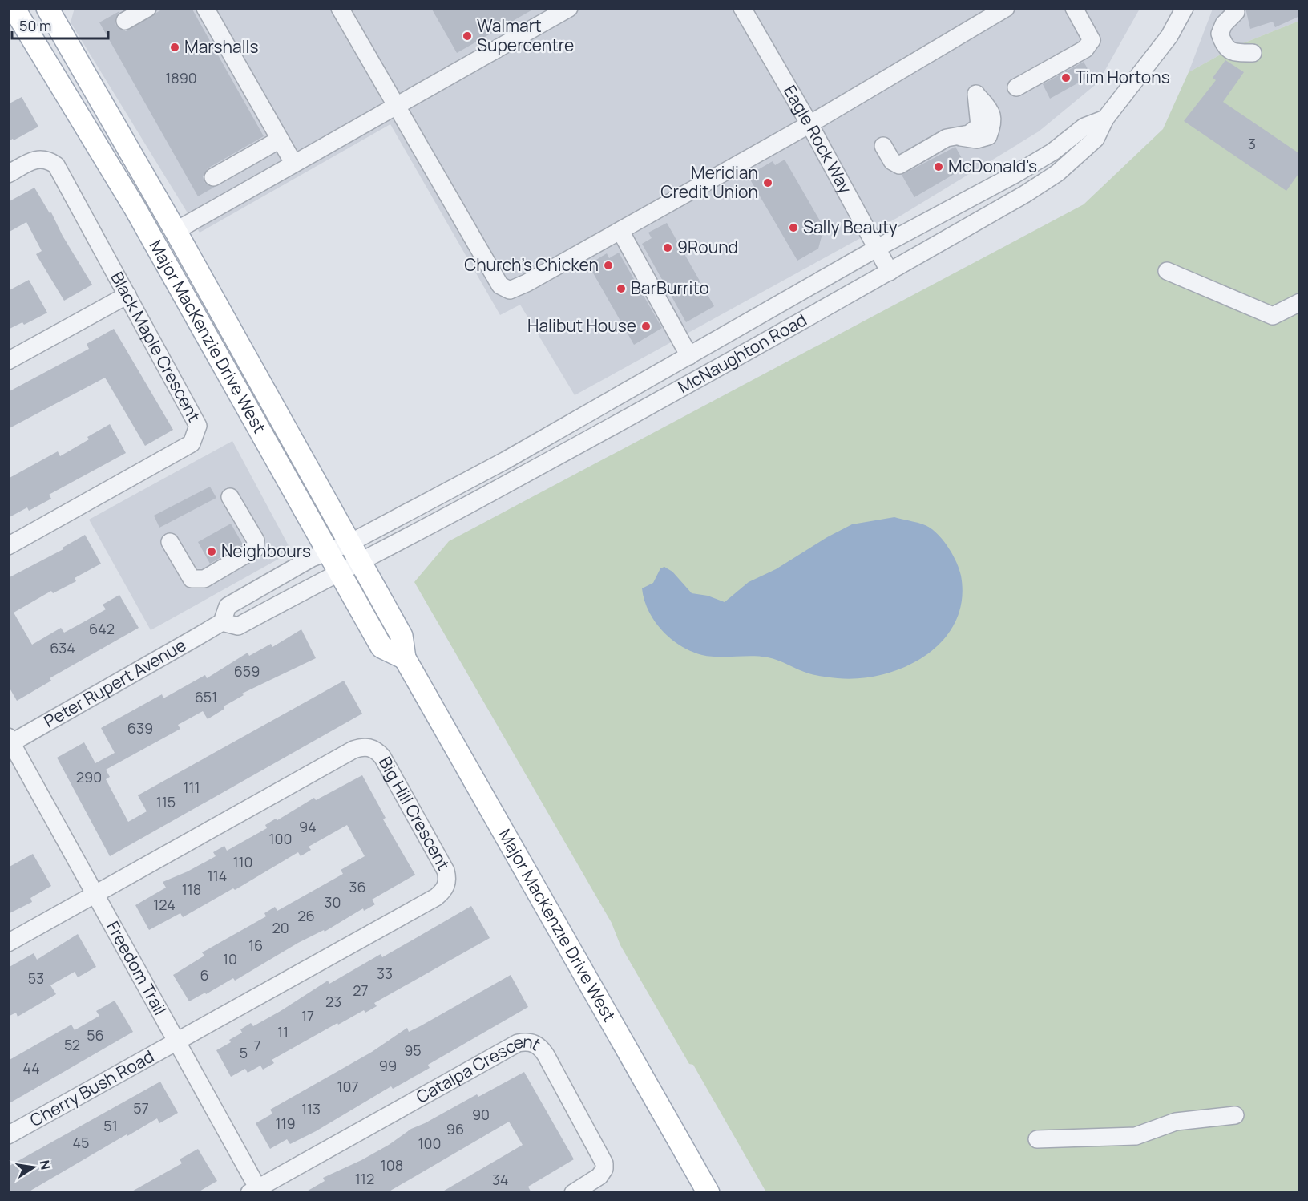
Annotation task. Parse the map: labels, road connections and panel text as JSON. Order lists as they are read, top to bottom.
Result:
{
  "streets": {
    "main road": ["Major MacKenzie Drive West"],
    "street": [
      "Eagle Rock Way",
      "Black Maple Crescent",
      "McNaughton Road",
      "Peter Rupert Avenue",
      "Big Hill Crescent",
      "Freedom Trail",
      "Catalpa Crescent",
      "Cherry Bush Road"
    ]
  },
  "crossings": [
    ["Eagle Rock Way", "McNaughton Road"],
    ["Major MacKenzie Drive West", "McNaughton Road"],
    ["Major MacKenzie Drive West", "Peter Rupert Avenue"],
    ["McNaughton Road", "Peter Rupert Avenue"],
    ["Peter Rupert Avenue", "Freedom Trail"],
    ["Big Hill Crescent", "Freedom Trail"],
    ["Big Hill Crescent", "Cherry Bush Road"],
    ["Freedom Trail", "Catalpa Crescent"],
    ["Freedom Trail", "Cherry Bush Road"]
  ],
  "places": [
    "Walmart Supercentre",
    "Marshalls",
    "Tim Hortons",
    "McDonald's",
    "Meridian Credit Union",
    "Sally Beauty",
    "9Round",
    "Church's Chicken",
    "BarBurrito",
    "Halibut House",
    "Neighbours"
  ],
  "house_numbers": [
    "1890",
    "3",
    "642",
    "634",
    "659",
    "651",
    "639",
    "290",
    "111",
    "115",
    "94",
    "100",
    "110",
    "114",
    "36",
    "118",
    "30",
    "124",
    "26",
    "20",
    "16",
    "10",
    "33",
    "6",
    "53",
    "27",
    "23",
    "17",
    "11",
    "56",
    "52",
    "7",
    "95",
    "5",
    "99",
    "44",
    "107",
    "57",
    "113",
    "90",
    "119",
    "51",
    "96",
    "45",
    "100",
    "108",
    "112",
    "34"
  ],
  "scale_bar": "50 m",
  "north": "right"
}
